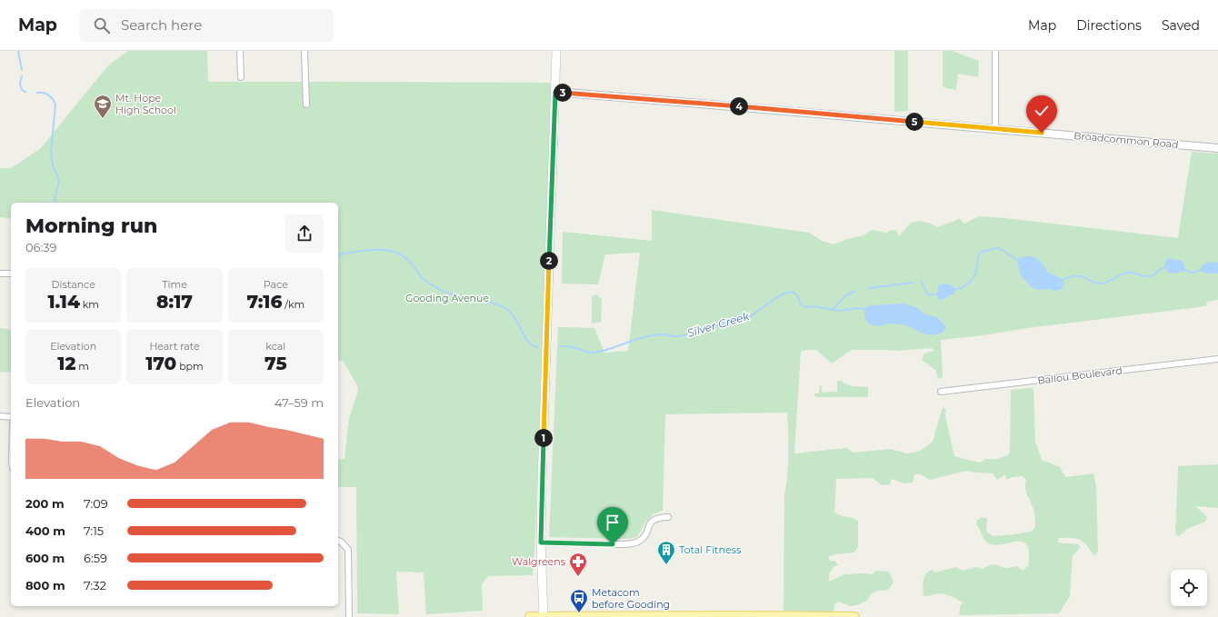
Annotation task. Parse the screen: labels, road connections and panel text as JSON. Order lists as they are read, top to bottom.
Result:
{
  "streets": {
    "street": ["Broadcommon Road", "Ballou Boulevard"]
  },
  "water": ["Silver Creek"],
  "parks": ["Gooding Avenue"],
  "places": {
    "school or university": ["Mt. Hope High School"],
    "building": ["Total Fitness"],
    "pharmacy": ["Walgreens"],
    "bus stop": ["Metacom before Gooding"]
  },
  "page": {
    "header": "Map",
    "search": "Search here",
    "nav": ["Map", "Directions", "Saved"],
    "pins": [
      "3",
      "4",
      "5",
      "2",
      "1"
    ],
    "heading": ["Morning run", "06:39"],
    "stats": [
      ["Distance", "1.14 km"],
      ["Time", "8:17"],
      ["Pace", "7:16 /km"],
      ["Elevation", "12 m"],
      ["Heart rate", "170 bpm"],
      ["kcal", "75"]
    ],
    "chart": ["Elevation", "47–59 m"],
    "list": [
      {
        "name": "200 m",
        "note": "7:09"
      },
      {
        "name": "400 m",
        "note": "7:15"
      },
      {
        "name": "600 m",
        "note": "6:59"
      },
      {
        "name": "800 m",
        "note": "7:32"
      }
    ]
  }
}
